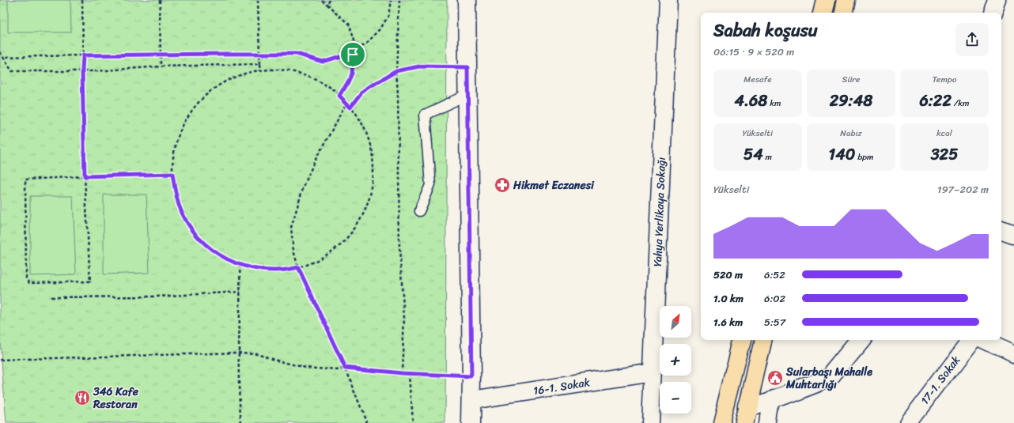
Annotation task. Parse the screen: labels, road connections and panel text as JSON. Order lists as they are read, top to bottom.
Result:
{
  "streets": {
    "street": ["Yahya Yerlikaya Sokağı", "17-1. Sokak", "16-1. Sokak"]
  },
  "crossings": [
    ["Yahya Yerlikaya Sokağı", "16-1. Sokak"]
  ],
  "places": {
    "pharmacy": ["Hikmet Eczanesi"],
    "public building": ["Sularbaşı Mahalle Muhtarlığı"],
    "restaurant": ["346 Kafe Restoran"]
  },
  "north": "top right",
  "page": {
    "heading": ["Sabah koşusu", "06:15 · 9 × 520 m"],
    "stats": [
      ["Mesafe", "4.68 km"],
      ["Süre", "29:48"],
      ["Tempo", "6:22 /km"],
      ["Yükselti", "54 m"],
      ["Nabız", "140 bpm"],
      ["kcal", "325"]
    ],
    "chart": ["Yükselti", "197–202 m"],
    "list": [
      {
        "name": "520 m",
        "note": "6:52"
      },
      {
        "name": "1.0 km",
        "note": "6:02"
      },
      {
        "name": "1.6 km",
        "note": "5:57"
      }
    ],
    "map_buttons": ["+", "−"]
  }
}
